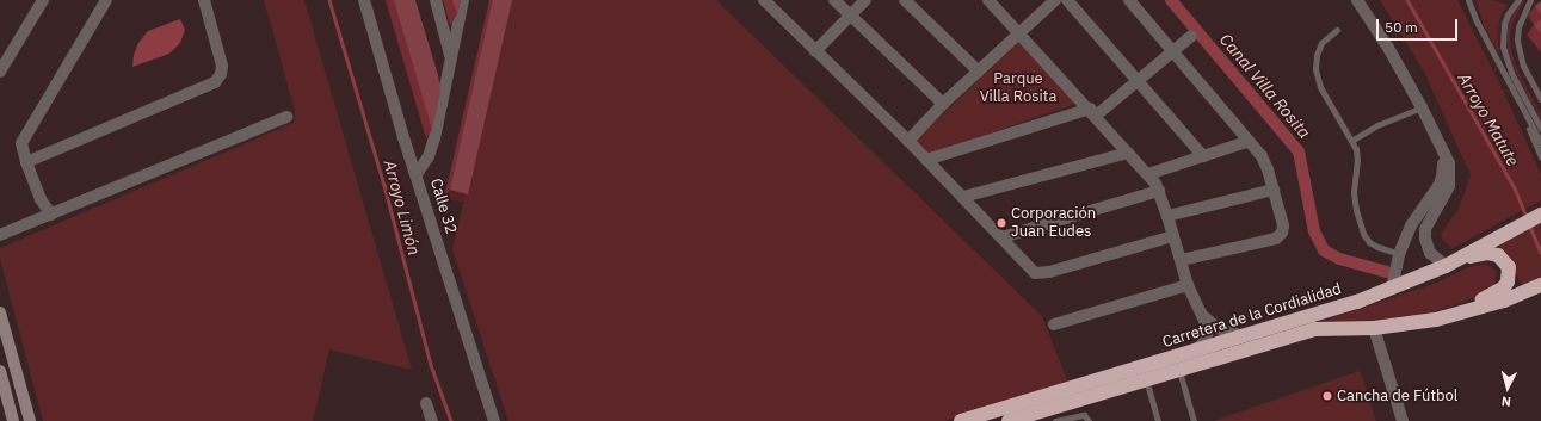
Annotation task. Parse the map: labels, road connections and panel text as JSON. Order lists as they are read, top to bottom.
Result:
{
  "streets": {
    "highway": ["Carretera de la Cordialidad"],
    "street": ["Calle 32"]
  },
  "water": ["Canal Villa Rosita", "Arroyo Matute", "Arroyo Limón"],
  "parks": ["Parque Villa Rosita"],
  "places": ["Corporación Juan Eudes", "Cancha de Fútbol"],
  "scale_bar": "50 m",
  "north": "bottom"
}
